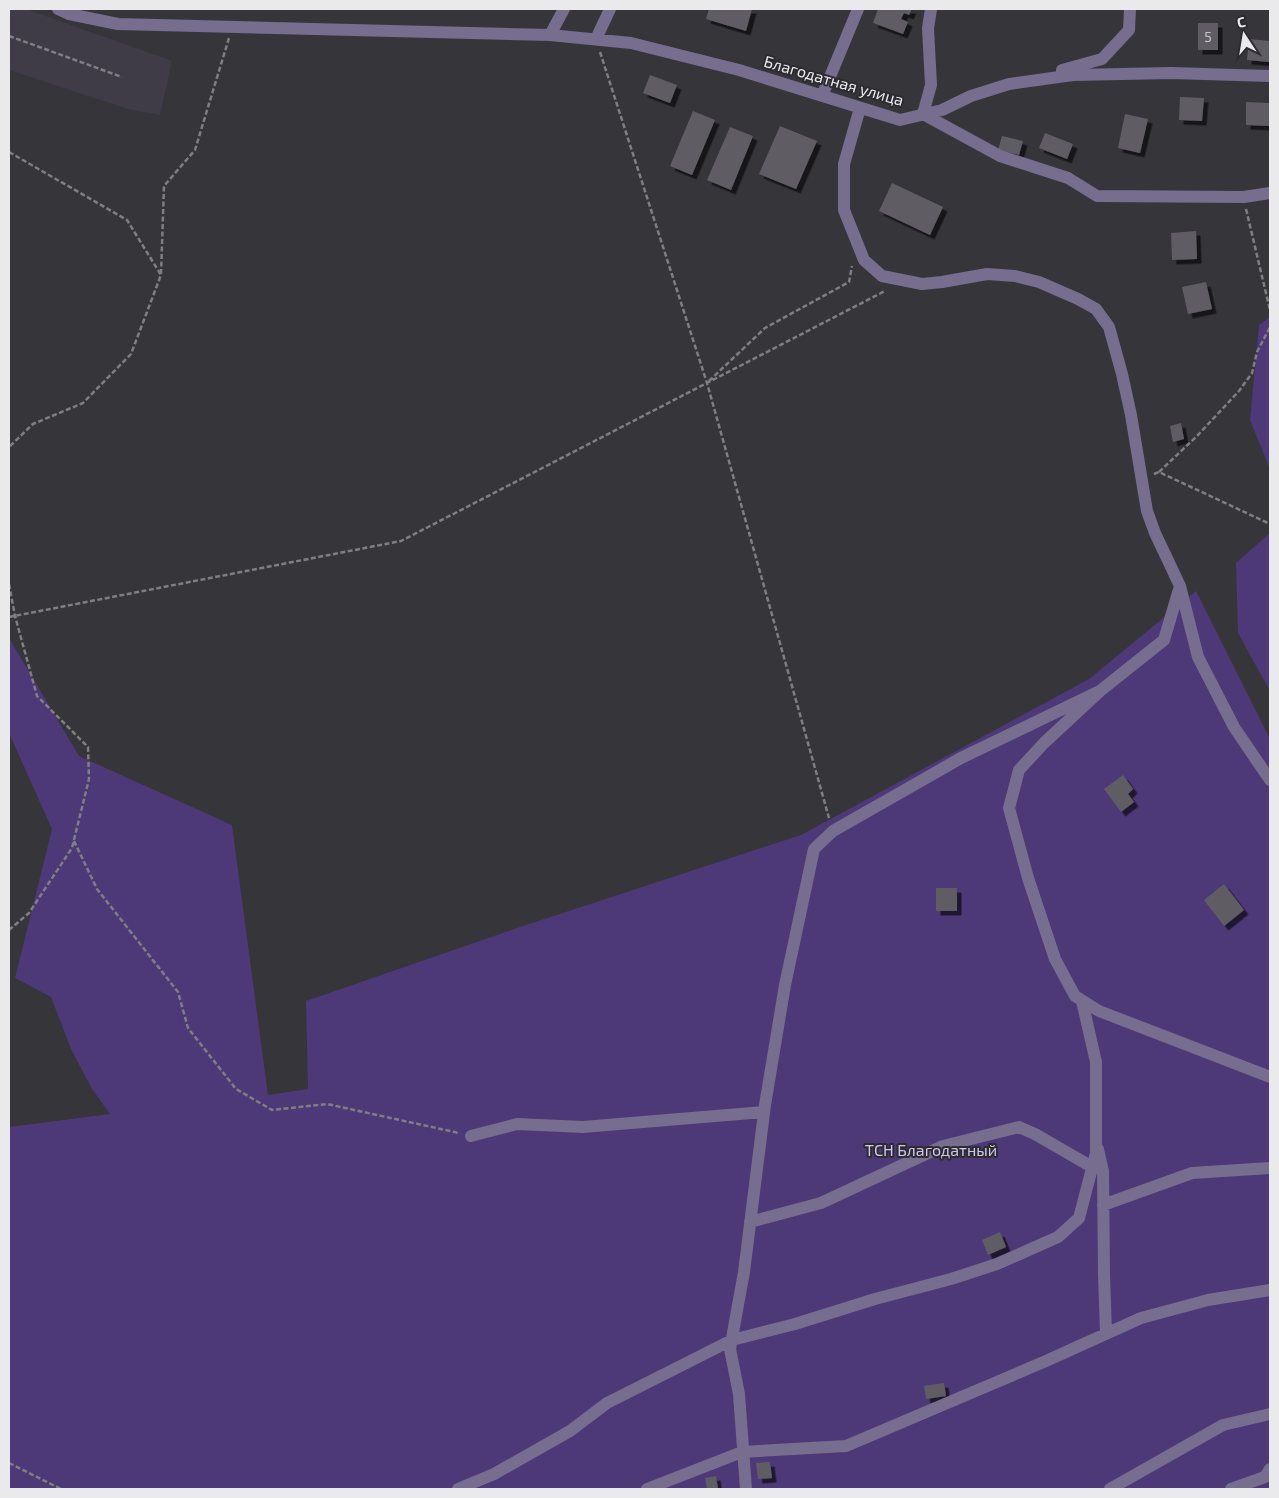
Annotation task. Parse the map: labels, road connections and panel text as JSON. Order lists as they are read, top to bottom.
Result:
{
  "streets": {
    "street": ["Благодатная улица"]
  },
  "parks": ["ТСН Благодатный"],
  "house_numbers": ["5"],
  "north": "top"
}
